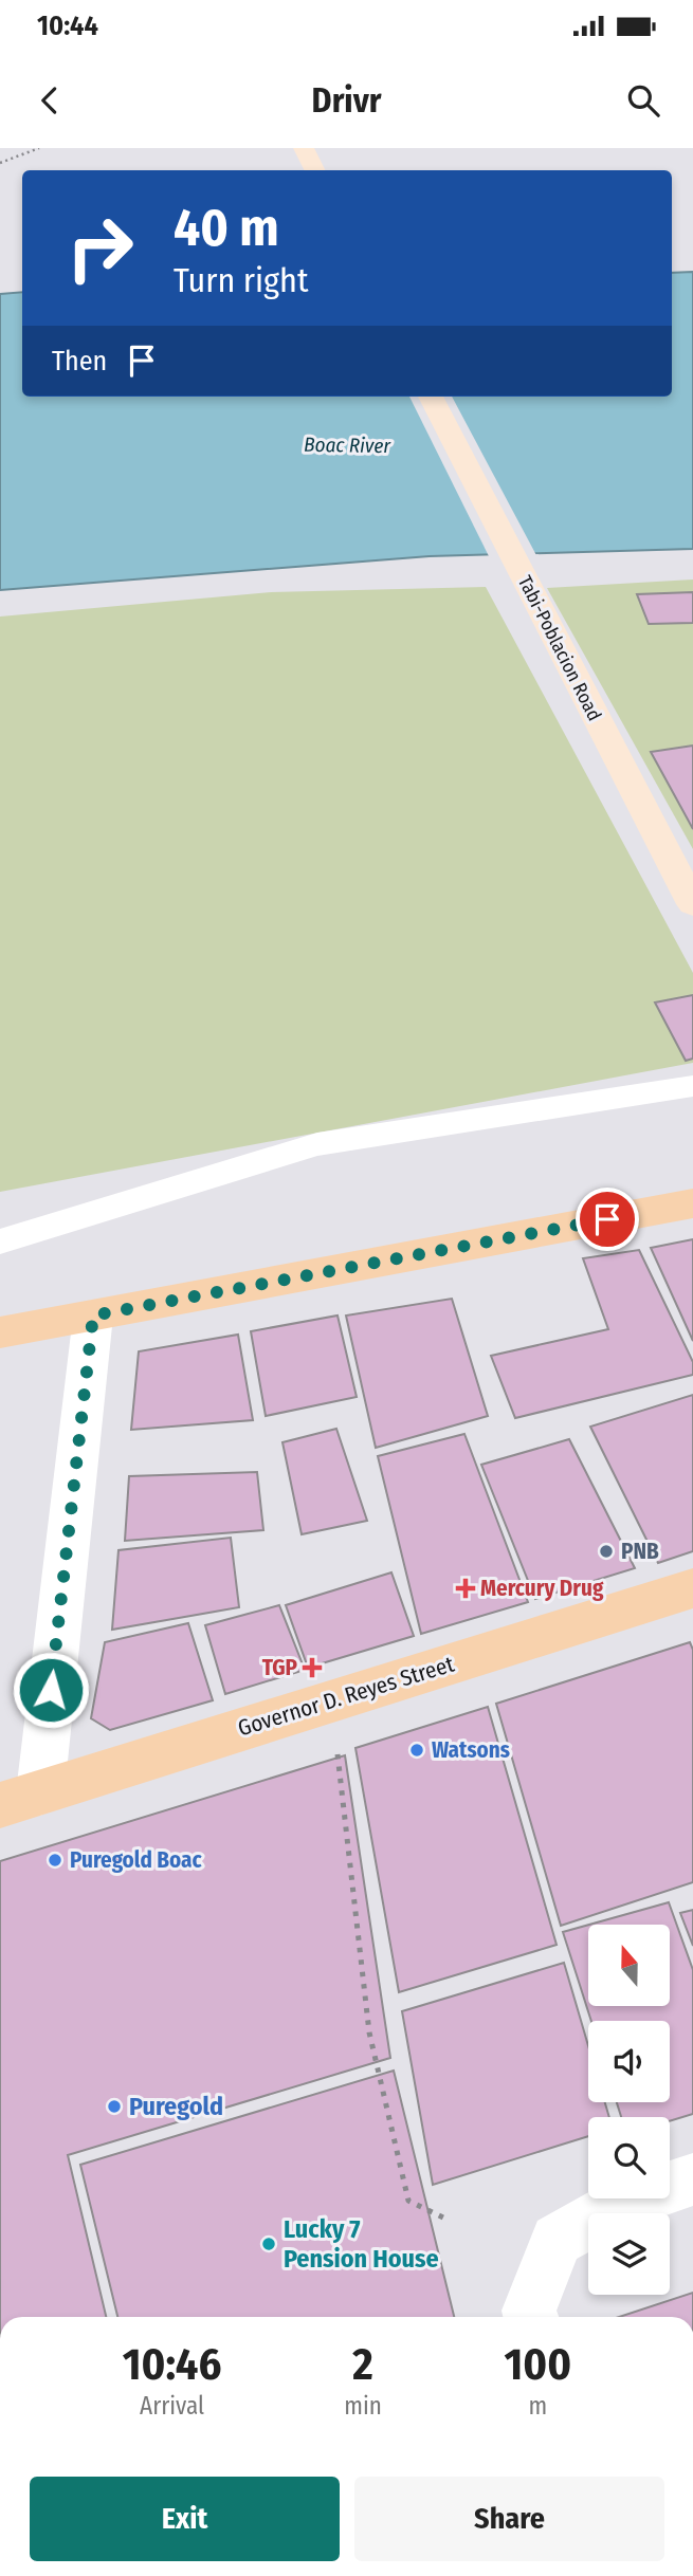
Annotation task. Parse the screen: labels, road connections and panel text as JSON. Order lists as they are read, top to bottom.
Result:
{
  "streets": {
    "main road": ["Tabi-Poblacion Road", "Governor D. Reyes Street"]
  },
  "water": ["Boac River"],
  "places": {
    "other": [
      "PNB",
      "Watsons",
      "Puregold Boac",
      "Puregold",
      "Lucky 7 Pension House"
    ],
    "health": ["Mercury Drug", "TGP"]
  },
  "north": "top",
  "page": {
    "status": "10:44",
    "header": "Drivr",
    "turn": ["40 m", "Turn right"],
    "then": "Then",
    "eta": [
      "10:46",
      "Arrival",
      "2",
      "min",
      "100",
      "m"
    ],
    "buttons": ["Exit", "Share"]
  }
}
